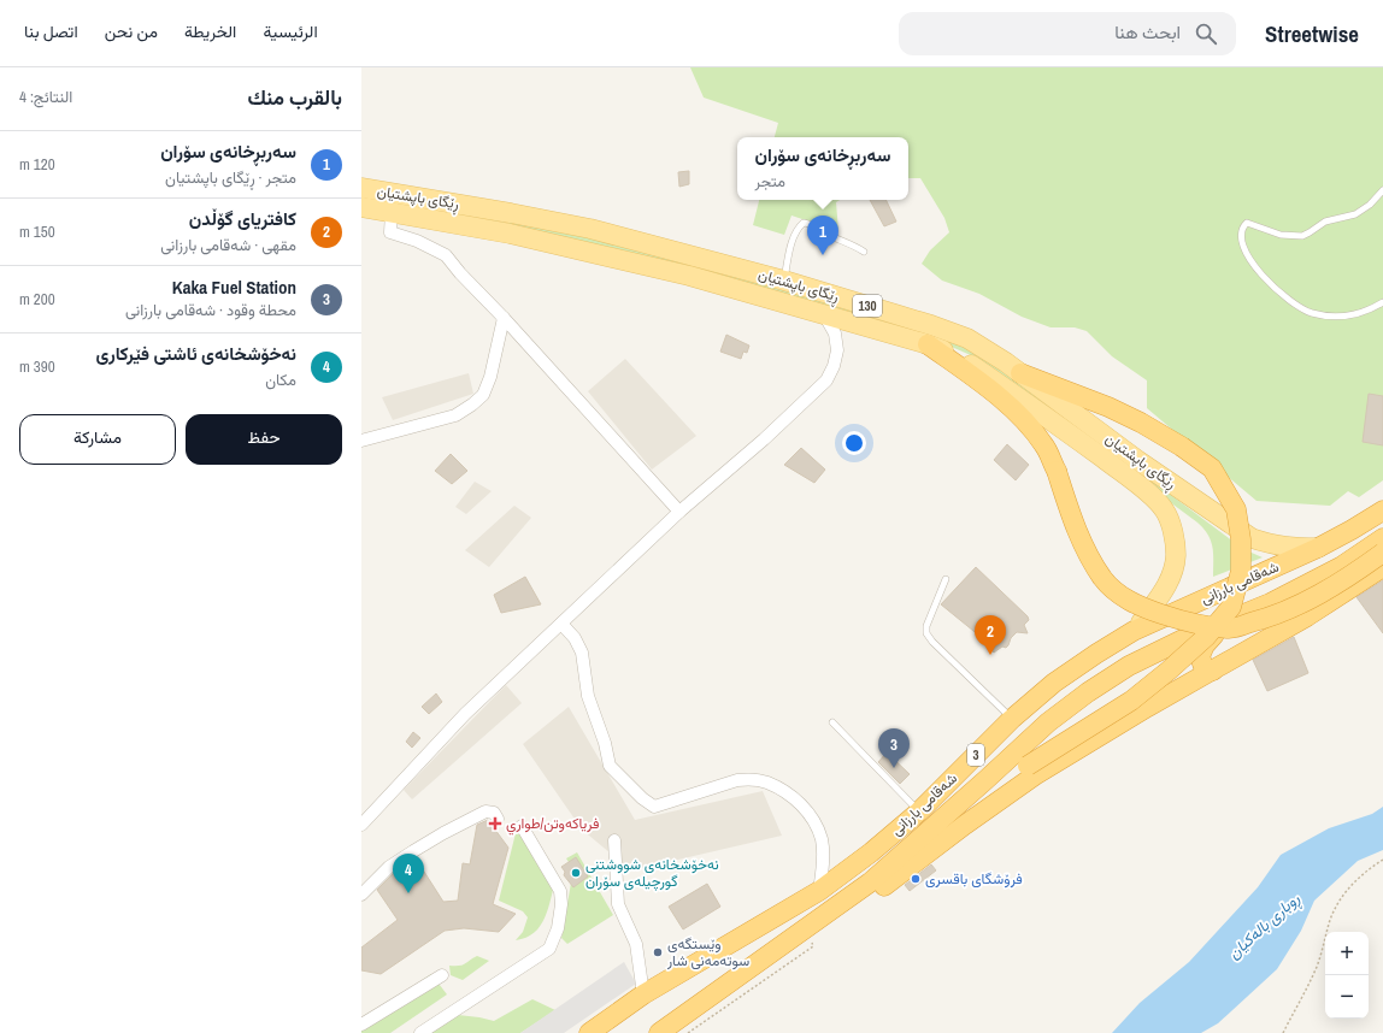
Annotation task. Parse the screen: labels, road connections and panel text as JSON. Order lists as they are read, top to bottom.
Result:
{
  "streets": {
    "highway": ["شەقامی بارزانی", "3"],
    "main road": ["ڕێگای باپشتیان", "130"]
  },
  "crossings": [
    ["ڕێگای باپشتیان", "شەقامی بارزانی"]
  ],
  "water": ["ڕوباری بالەکیان"],
  "places": {
    "health": ["فریاکەوتن/طواري"],
    "other": ["نەخۆشخانەی شووشتنی گورچیلەی سۆران", "فرۆشگای باقسری", "وێستگەی سوتەمەنی شار"]
  },
  "page": {
    "header": "Streetwise",
    "search": "ابحث هنا",
    "nav": [
      "الرئيسية",
      "الخريطة",
      "من نحن",
      "اتصل بنا"
    ],
    "heading": ["بالقرب منك", "النتائج: 4"],
    "list": [
      {
        "mark": "1",
        "name": "سەربڕخانەی سۆران",
        "note": "متجر · ڕێگای باپشتیان",
        "value": "120 m"
      },
      {
        "mark": "2",
        "name": "کافتریای گۆڵدن",
        "note": "مقهى · شەقامی بارزانی",
        "value": "150 m"
      },
      {
        "mark": "3",
        "name": "Kaka Fuel Station",
        "note": "محطة وقود · شەقامی بارزانی",
        "value": "200 m"
      },
      {
        "mark": "4",
        "name": "نەخۆشخانەی ئاشتی فێرکاری",
        "note": "مكان",
        "value": "390 m"
      }
    ],
    "popup": ["سەربڕخانەی سۆران", "متجر"],
    "pins": [
      "1",
      "2",
      "3",
      "4"
    ],
    "buttons": ["حفظ", "مشاركة"],
    "map_buttons": ["+", "−"]
  }
}
